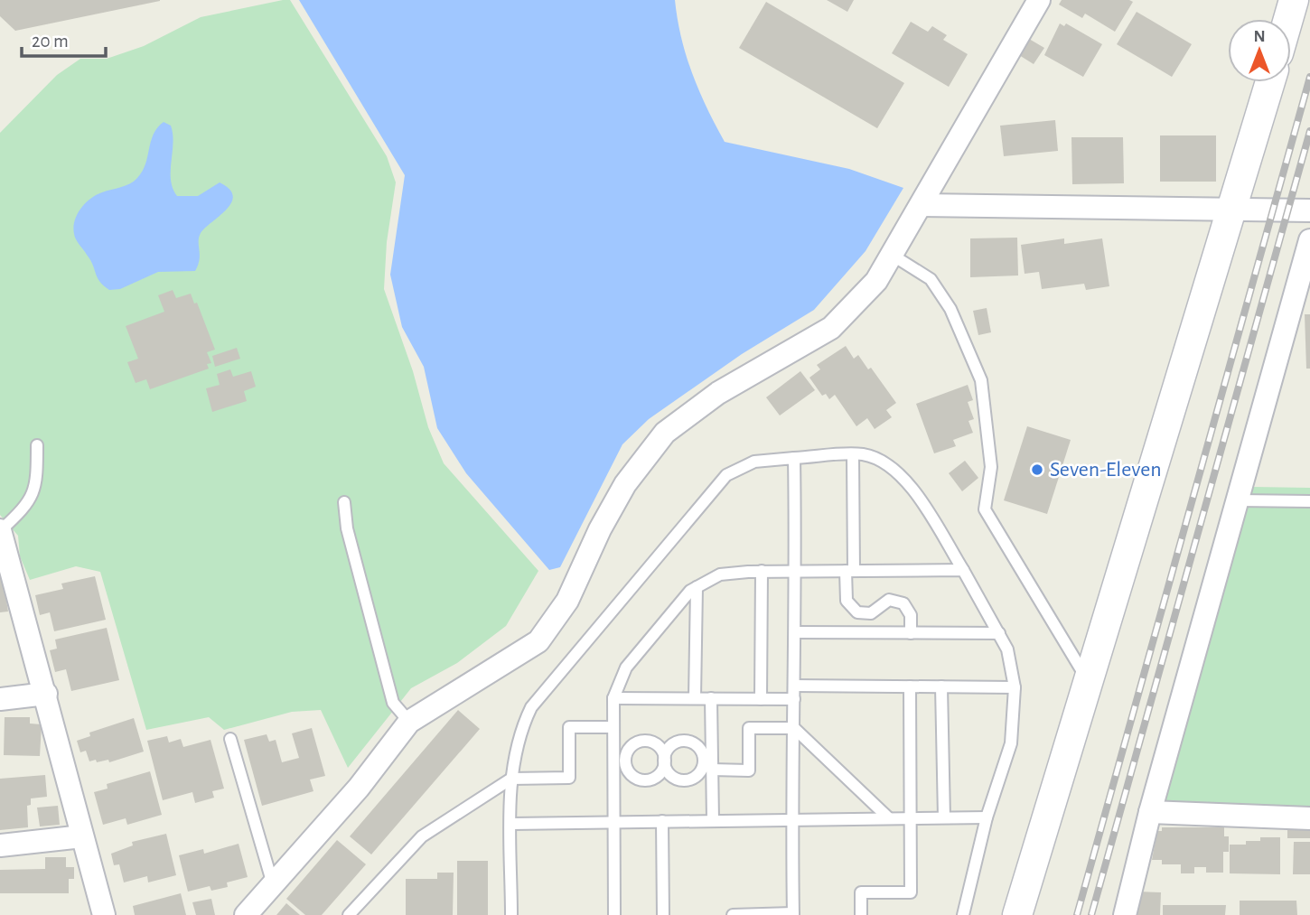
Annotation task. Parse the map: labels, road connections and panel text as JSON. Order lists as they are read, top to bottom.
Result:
{
  "places": ["Seven-Eleven"],
  "scale_bar": "20 m",
  "north": "top"
}
